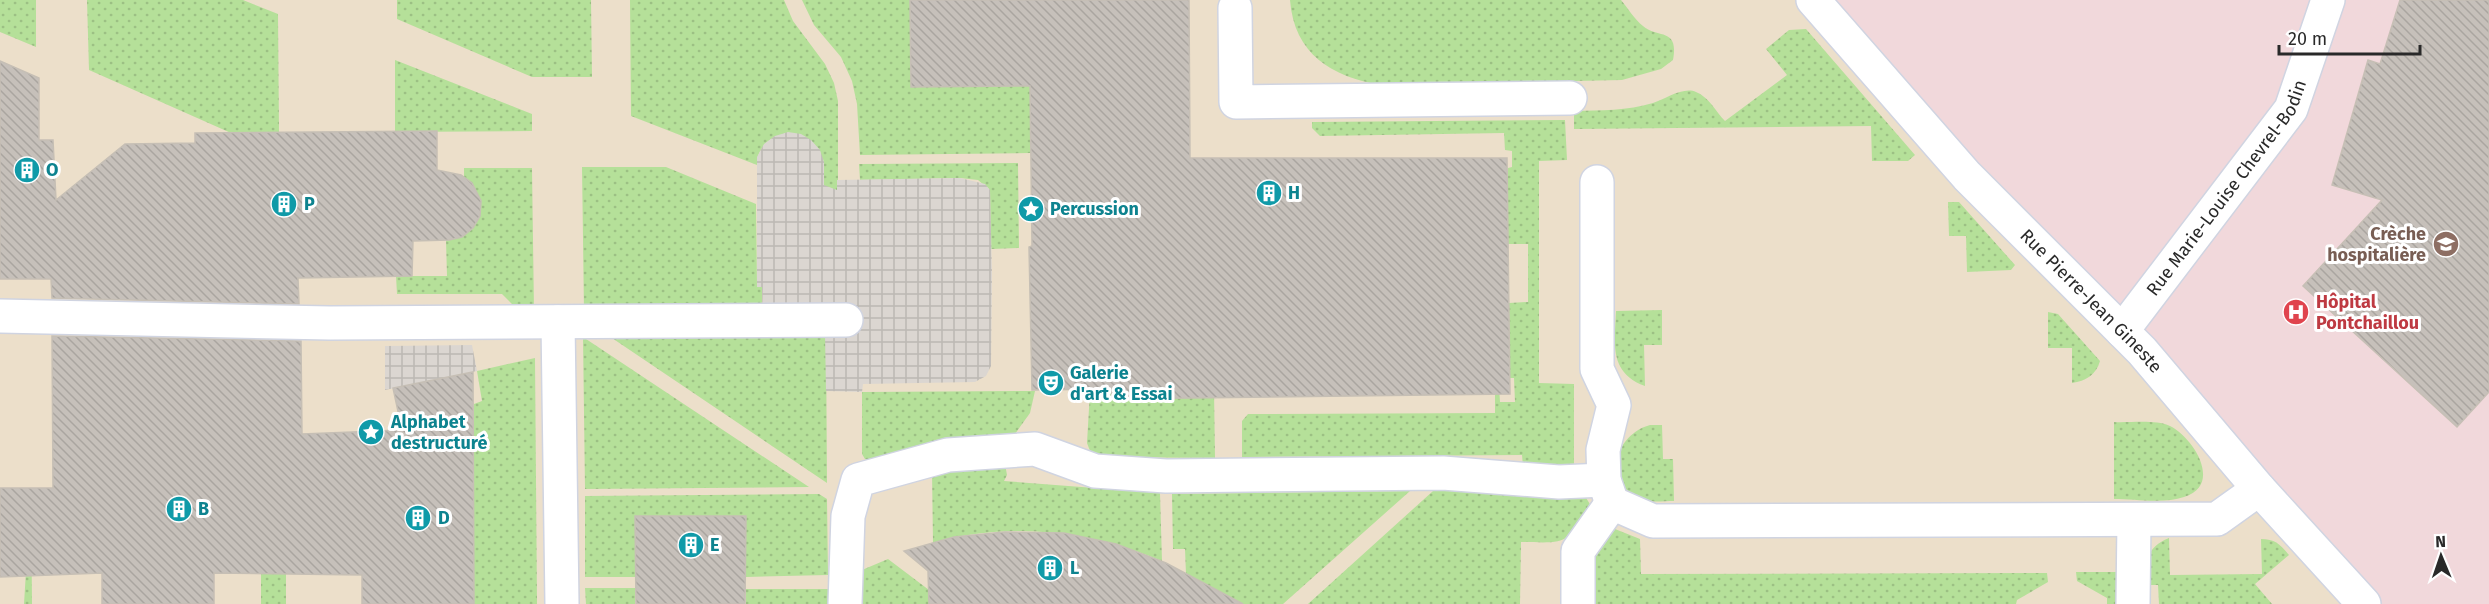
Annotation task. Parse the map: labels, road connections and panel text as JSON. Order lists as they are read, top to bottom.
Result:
{
  "streets": {
    "street": ["Rue Marie-Louise Chevrel-Bodin", "Rue Pierre-Jean Gineste"]
  },
  "crossings": [
    ["Rue Marie-Louise Chevrel-Bodin", "Rue Pierre-Jean Gineste"]
  ],
  "places": {
    "building": [
      "O",
      "H",
      "P",
      "B",
      "D",
      "E",
      "L"
    ],
    "place": ["Percussion", "Alphabet destructuré"],
    "school or university": ["Crèche hospitalière"],
    "hospital": ["Hôpital Pontchaillou"],
    "theatre": ["Galerie d'art & Essai"]
  },
  "scale_bar": "20 m",
  "north": "top"
}
